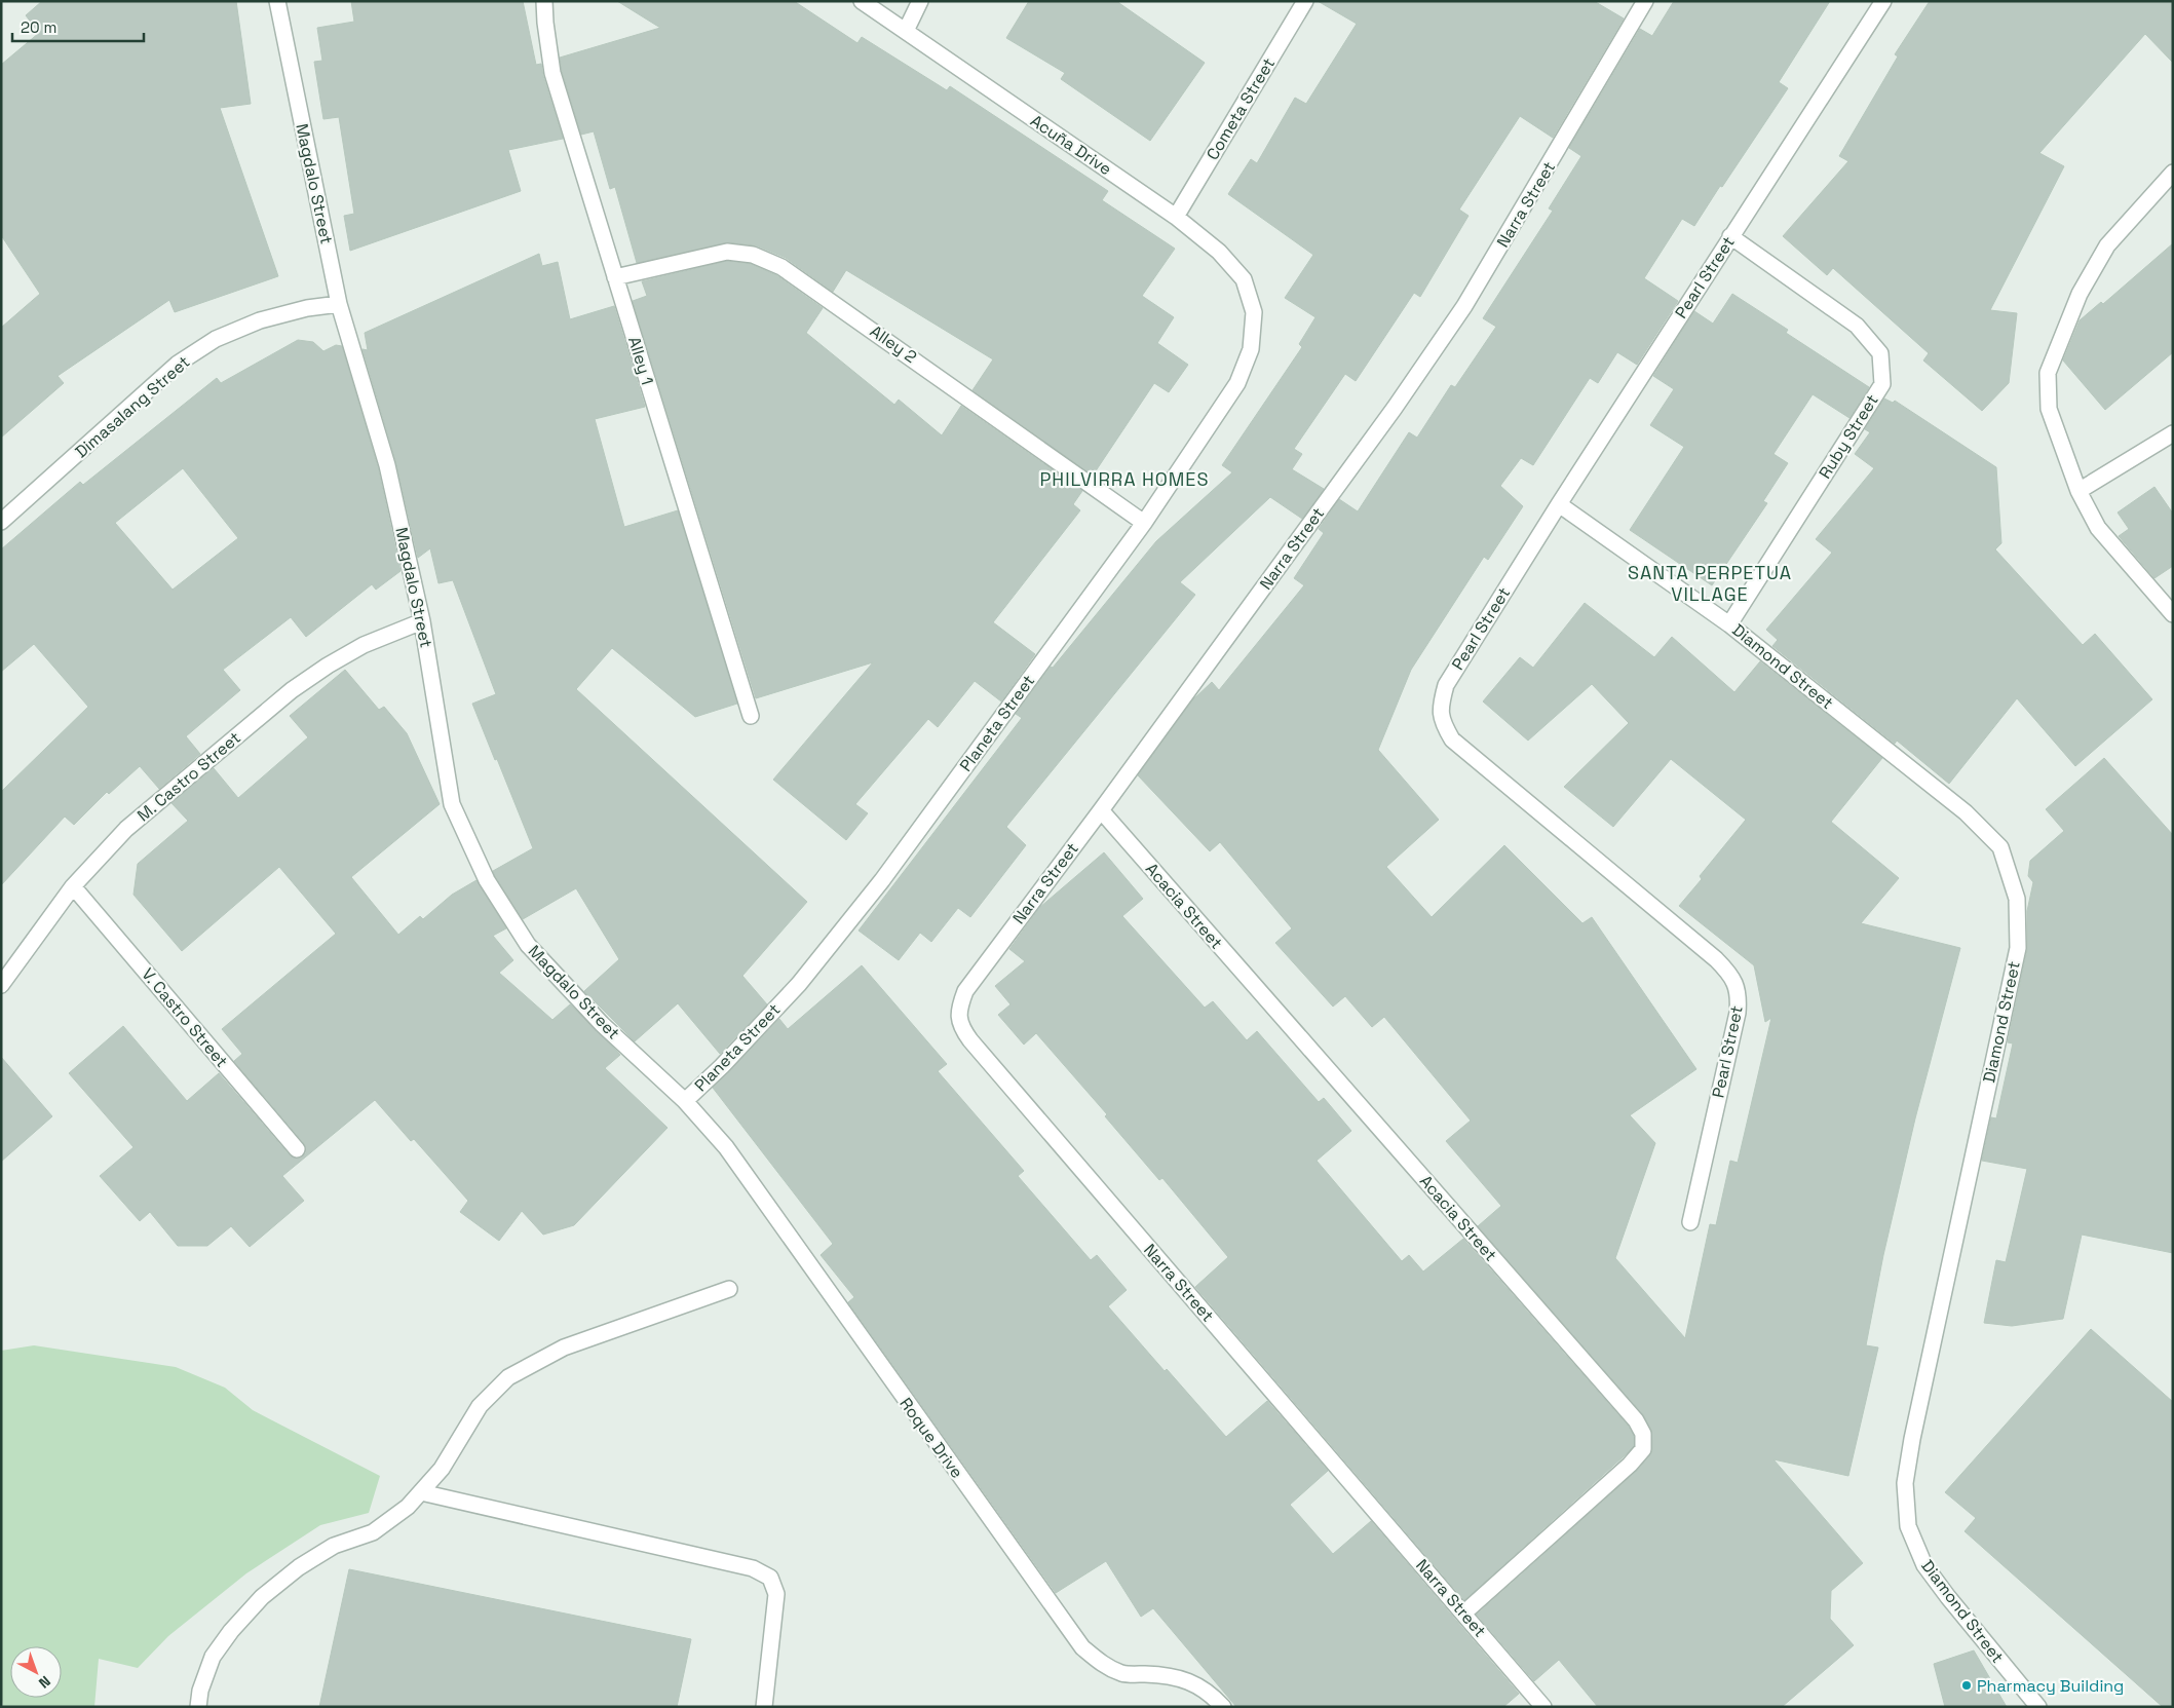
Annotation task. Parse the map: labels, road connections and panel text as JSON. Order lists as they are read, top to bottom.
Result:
{
  "streets": {
    "street": [
      "Cometa Street",
      "Acuña Drive",
      "Magdalo Street",
      "Narra Street",
      "Pearl Street",
      "Alley 2",
      "Alley 1",
      "Dimasalang Street",
      "Ruby Street",
      "Diamond Street",
      "Planeta Street",
      "M. Castro Street",
      "Acacia Street",
      "V. Castro Street",
      "Roque Drive"
    ]
  },
  "crossings": [
    ["Cometa Street", "Acuña Drive"],
    ["Acuña Drive", "Planeta Street"],
    ["Magdalo Street", "Dimasalang Street"],
    ["Magdalo Street", "Planeta Street"],
    ["Magdalo Street", "M. Castro Street"],
    ["Magdalo Street", "Roque Drive"],
    ["Narra Street", "Acacia Street"],
    ["Pearl Street", "Ruby Street"],
    ["Pearl Street", "Diamond Street"],
    ["Alley 2", "Alley 1"],
    ["Alley 2", "Planeta Street"],
    ["Ruby Street", "Diamond Street"],
    ["Planeta Street", "Roque Drive"],
    ["M. Castro Street", "V. Castro Street"]
  ],
  "districts": ["PHILVIRRA HOMES", "SANTA PERPETUA VILLAGE"],
  "places": ["Pharmacy Building"],
  "scale_bar": "20 m",
  "north": "bottom right"
}
